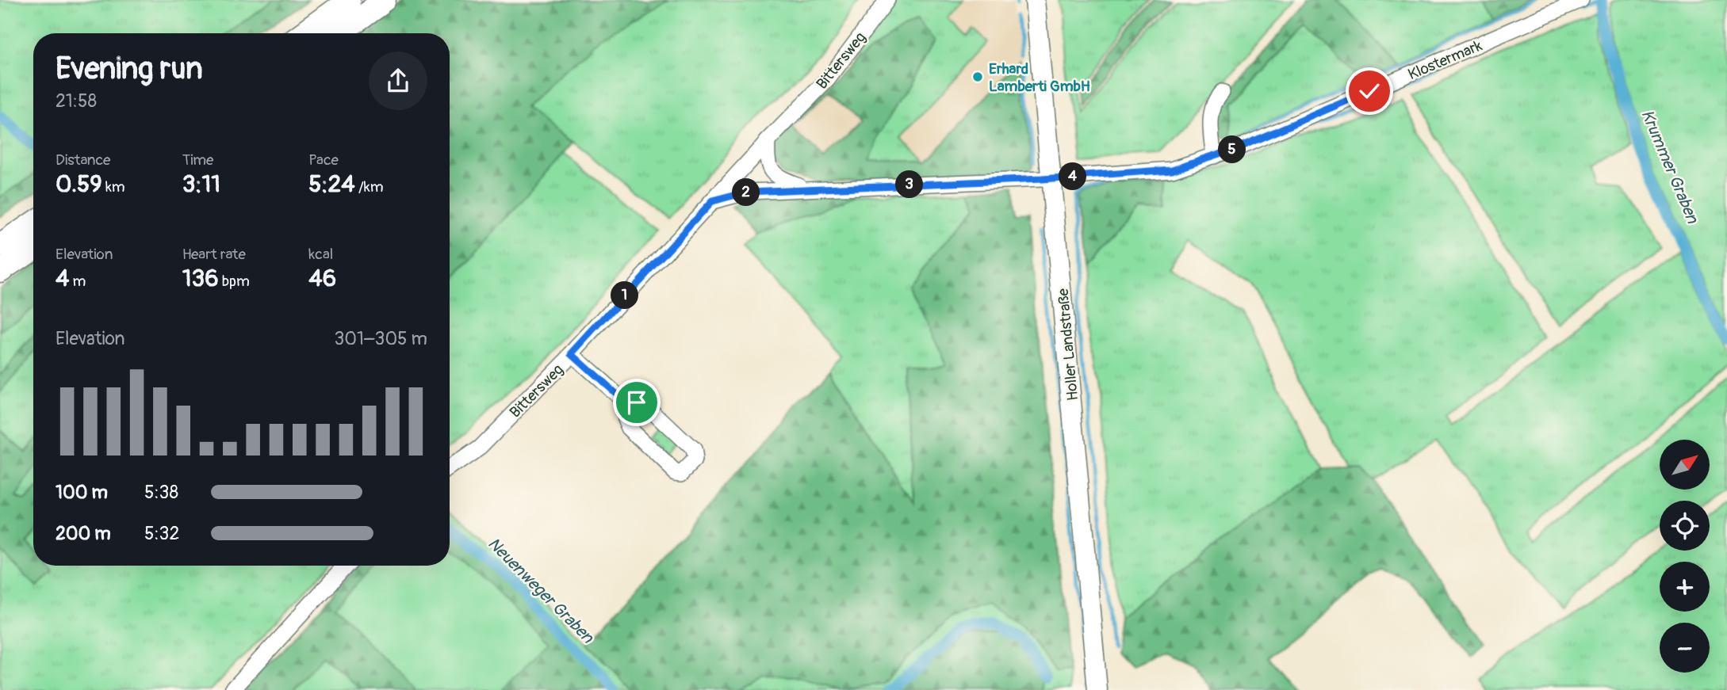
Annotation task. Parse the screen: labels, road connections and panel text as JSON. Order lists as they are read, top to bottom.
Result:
{
  "streets": {
    "main road": ["Holler Landstraße"],
    "street": ["Klostermark", "Bittersweg"]
  },
  "crossings": [
    ["Klostermark", "Holler Landstraße"]
  ],
  "water": ["Krummer Graben", "Neuenweger Graben"],
  "places": ["Erhard Lamberti GmbH"],
  "north": "top right",
  "page": {
    "heading": ["Evening run", "21:58"],
    "stats": [
      ["Distance", "0.59 km"],
      ["Time", "3:11"],
      ["Pace", "5:24 /km"],
      ["Elevation", "4 m"],
      ["Heart rate", "136 bpm"],
      ["kcal", "46"]
    ],
    "pins": [
      "5",
      "4",
      "3",
      "2",
      "1"
    ],
    "chart": ["Elevation", "301–305 m"],
    "map_buttons": ["+", "−"],
    "list": [
      {
        "name": "100 m",
        "note": "5:38"
      },
      {
        "name": "200 m",
        "note": "5:32"
      }
    ]
  }
}
